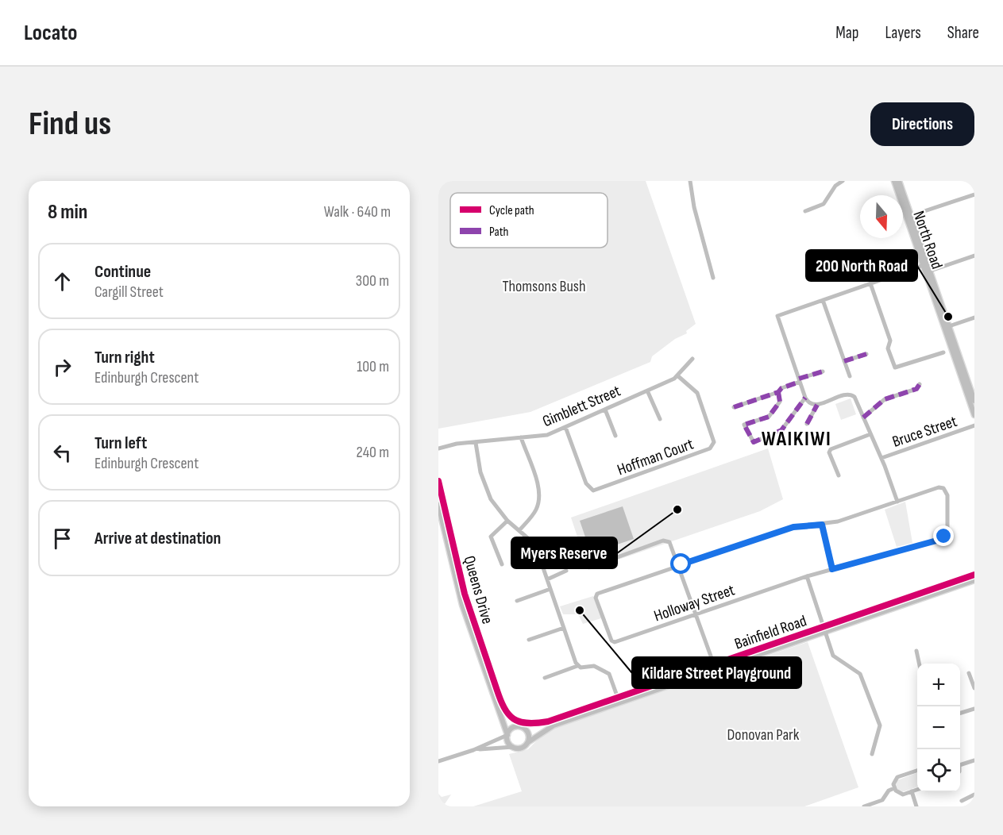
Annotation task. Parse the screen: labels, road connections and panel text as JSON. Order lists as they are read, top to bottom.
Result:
{
  "streets": {
    "main road": ["North Road", "Queens Drive", "Bainfield Road"],
    "street": [
      "Gimblett Street",
      "Bruce Street",
      "Hoffman Court",
      "Holloway Street"
    ]
  },
  "crossings": [
    ["Gimblett Street", "Hoffman Court"],
    ["Queens Drive", "Bainfield Road"]
  ],
  "districts": ["WAIKIWI"],
  "parks": ["Thomsons Bush", "Donovan Park"],
  "places": ["200 North Road", "Myers Reserve", "Kildare Street Playground"],
  "legend": ["Cycle path", "Path"],
  "north": "bottom",
  "page": {
    "header": "Locato",
    "nav": ["Map", "Layers", "Share"],
    "buttons": "Directions",
    "title": "Find us",
    "heading": ["8 min", "Walk · 640 m"],
    "list": [
      ["Continue", "Cargill Street", "300 m"],
      ["Turn right", "Edinburgh Crescent", "100 m"],
      ["Turn left", "Edinburgh Crescent", "240 m"],
      "Arrive at destination"
    ],
    "map_buttons": ["+", "−"]
  }
}
